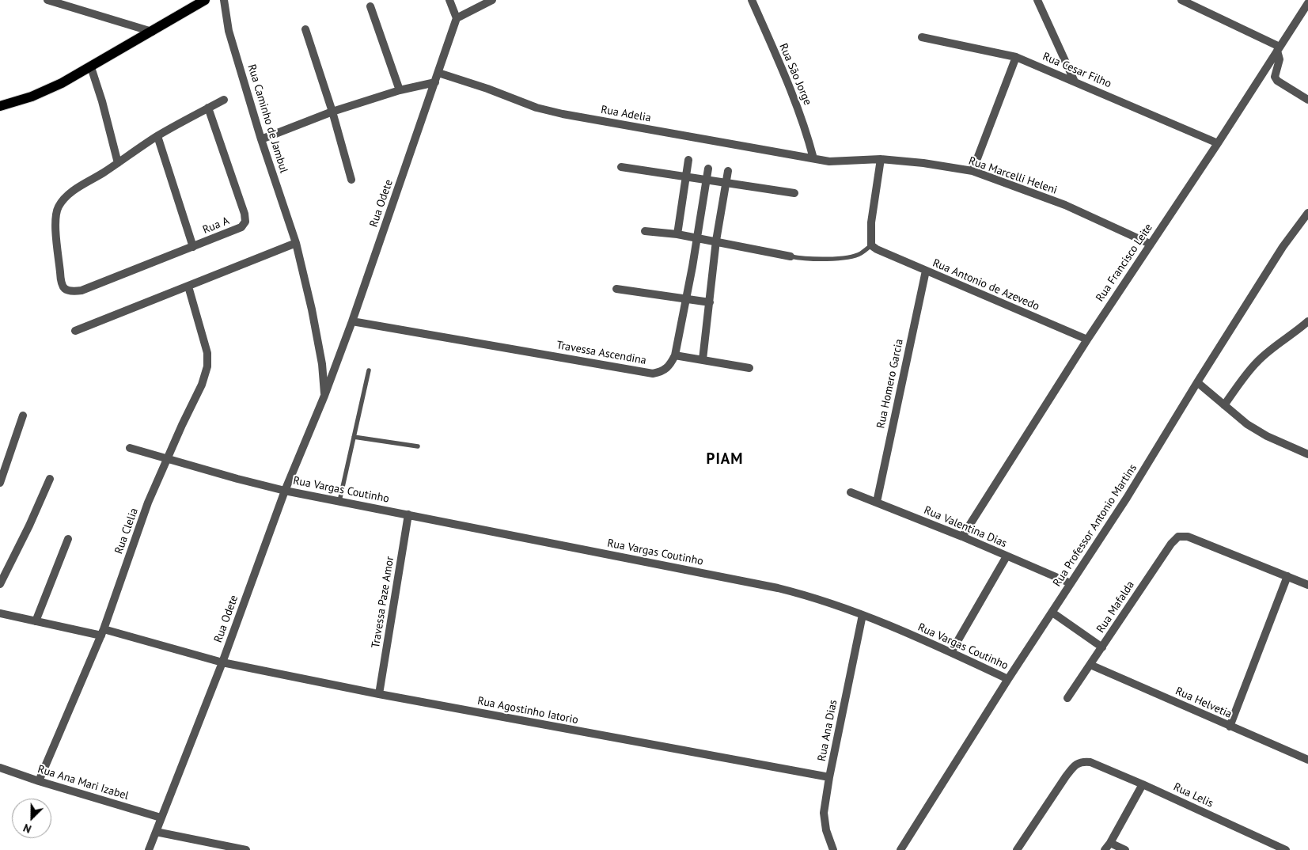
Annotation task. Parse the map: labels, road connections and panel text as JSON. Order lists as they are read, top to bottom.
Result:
{
  "streets": {
    "street": [
      "Rua Cesar Filho",
      "Rua São Jorge",
      "Rua Adelia",
      "Rua Caminho de Jambul",
      "Rua Marcelli Heleni",
      "Rua Odete",
      "Rua A",
      "Rua Francisco Leite",
      "Rua Antonio de Azevedo",
      "Travessa Ascendina",
      "Rua Homero Garcia",
      "Rua Vargas Coutinho",
      "Rua Professor Antonio Martins",
      "Rua Valentina Dias",
      "Rua Clelia",
      "Travessa Paze Amor",
      "Rua Mafalda",
      "Rua Helvetia",
      "Rua Agostinho Iatorio",
      "Rua Ana Dias",
      "Rua Ana Mari Izabel",
      "Rua Lelis"
    ]
  },
  "crossings": [
    ["Rua Cesar Filho", "Rua Francisco Leite"],
    ["Rua São Jorge", "Rua Adelia"],
    ["Rua São Jorge", "Rua Marcelli Heleni"],
    ["Rua Adelia", "Rua Marcelli Heleni"],
    ["Rua Adelia", "Rua Odete"],
    ["Rua Caminho de Jambul", "Rua Odete"],
    ["Rua Marcelli Heleni", "Rua Francisco Leite"],
    ["Rua Odete", "Travessa Ascendina"],
    ["Rua Odete", "Rua Vargas Coutinho"],
    ["Rua Odete", "Rua Agostinho Iatorio"],
    ["Rua Odete", "Rua Ana Mari Izabel"],
    ["Rua Francisco Leite", "Rua Antonio de Azevedo"],
    ["Rua Francisco Leite", "Rua Valentina Dias"],
    ["Rua Antonio de Azevedo", "Rua Homero Garcia"],
    ["Rua Homero Garcia", "Rua Valentina Dias"],
    ["Rua Vargas Coutinho", "Rua Professor Antonio Martins"],
    ["Rua Vargas Coutinho", "Rua Clelia"],
    ["Rua Vargas Coutinho", "Travessa Paze Amor"],
    ["Rua Vargas Coutinho", "Rua Ana Dias"],
    ["Rua Professor Antonio Martins", "Rua Valentina Dias"],
    ["Rua Clelia", "Rua Agostinho Iatorio"],
    ["Rua Clelia", "Rua Ana Mari Izabel"],
    ["Travessa Paze Amor", "Rua Agostinho Iatorio"],
    ["Rua Mafalda", "Rua Helvetia"],
    ["Rua Agostinho Iatorio", "Rua Ana Dias"]
  ],
  "districts": ["PIAM"],
  "north": "bottom left"
}
